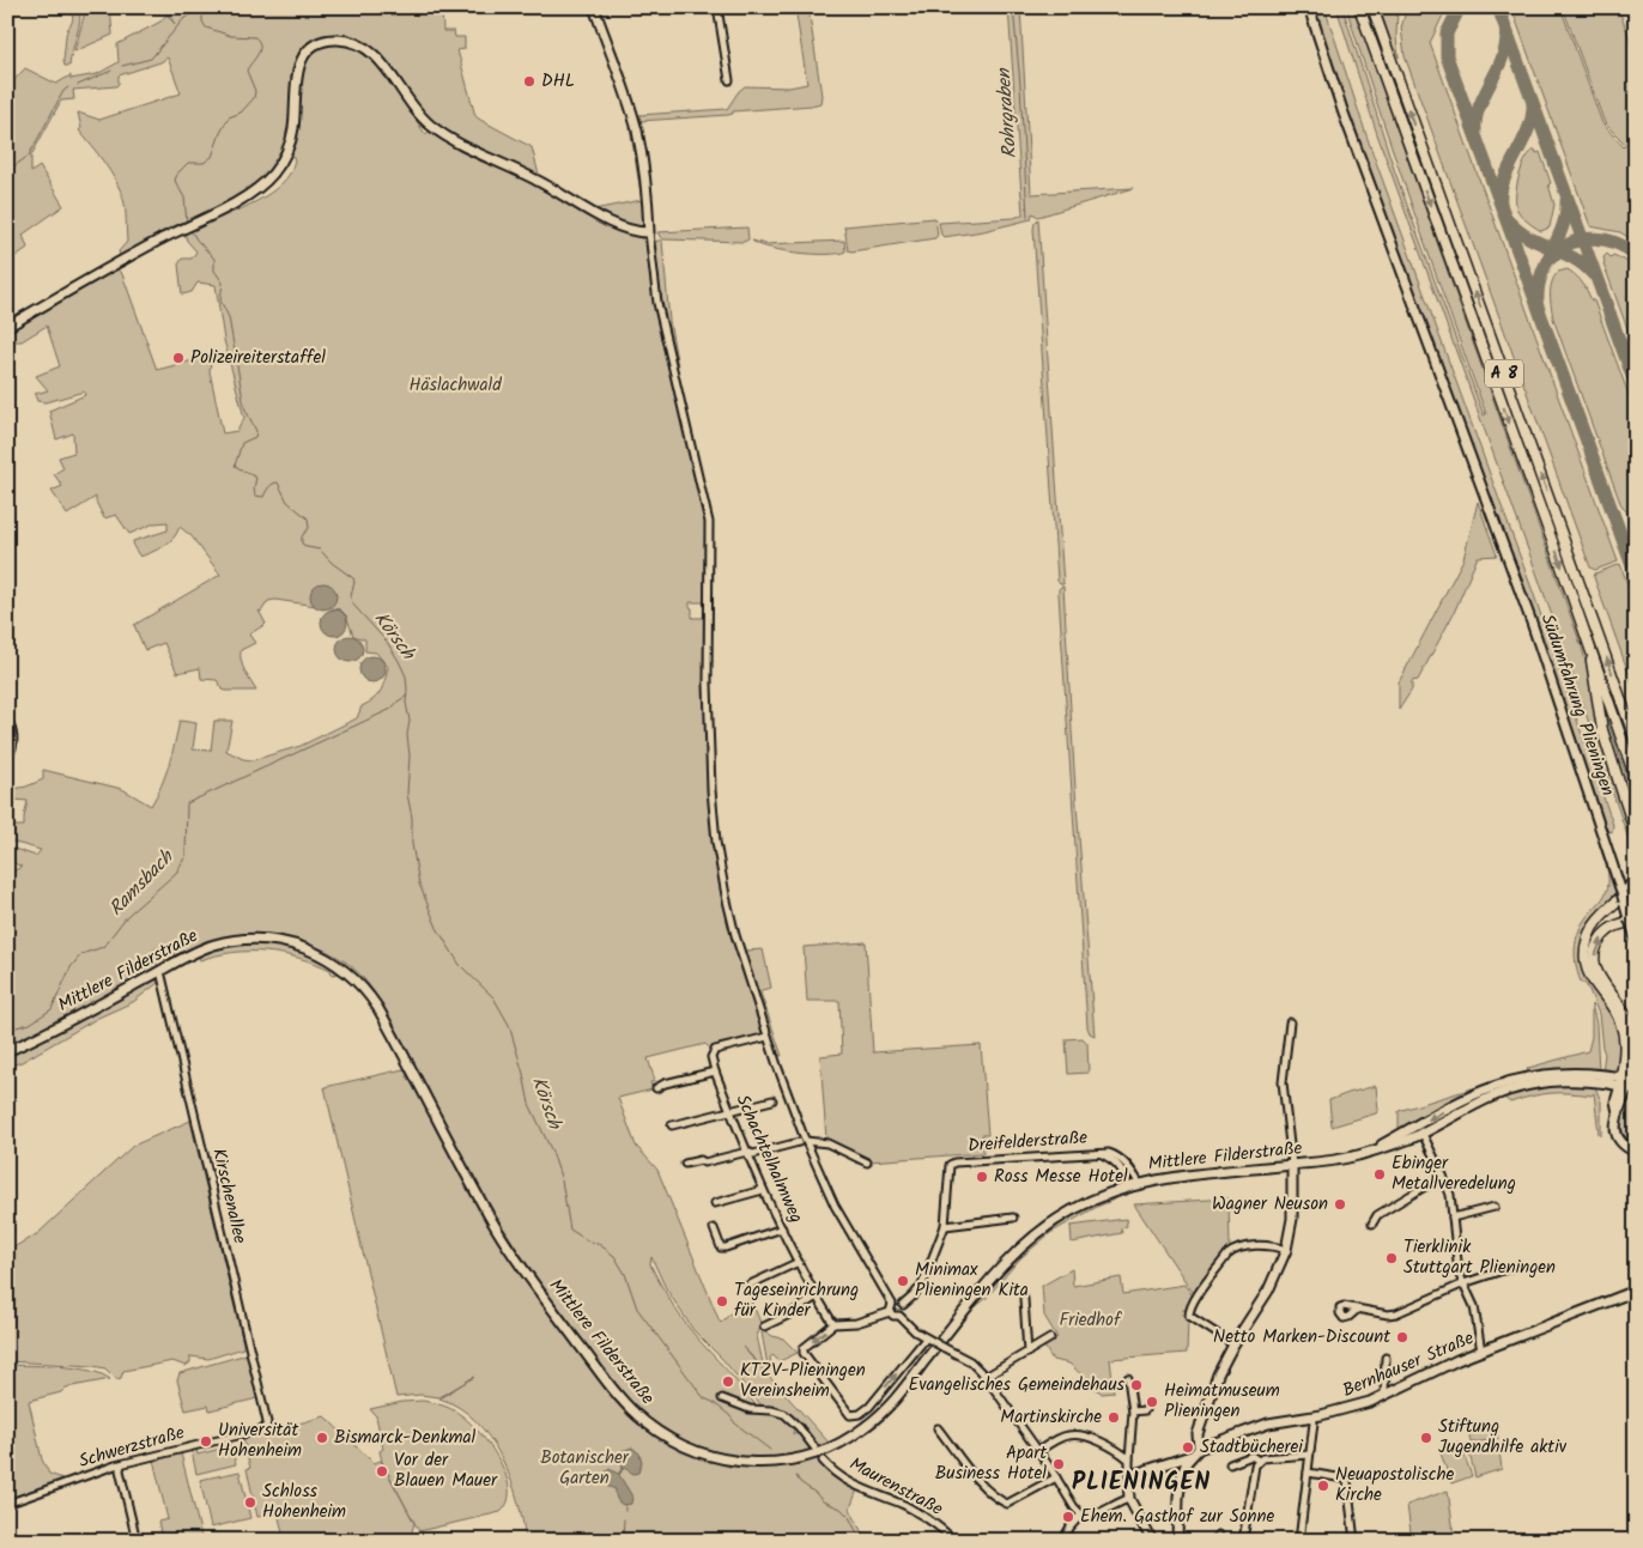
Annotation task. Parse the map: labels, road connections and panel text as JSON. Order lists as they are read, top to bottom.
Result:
{
  "streets": {
    "highway": ["A 8"],
    "main road": ["Südumfahrung Plieningen", "Mittlere Filderstraße", "Bernhauser Straße"],
    "street": [
      "Dreifelderstraße",
      "Schachtelhalmweg",
      "Kirschenallee",
      "Schwerzstraße",
      "Maurenstraße"
    ]
  },
  "crossings": [
    ["Mittlere Filderstraße", "Dreifelderstraße"],
    ["Mittlere Filderstraße", "Kirschenallee"],
    ["Kirschenallee", "Schwerzstraße"]
  ],
  "districts": ["PLIENINGEN"],
  "water": ["Rohrgraben", "Körsch", "Ramsbach"],
  "parks": ["Häslachwald", "Friedhof", "Botanischer Garten"],
  "places": [
    "DHL",
    "Polizeireiterstaffel",
    "Ebinger Metallveredelung",
    "Ross Messe Hotel",
    "Wagner Neuson",
    "Tierklinik Stuttgart Plieningen",
    "Minimax Plieningen Kita",
    "Tageseinrichrung für Kinder",
    "Netto Marken-Discount",
    "KTZV-Plieningen Vereinsheim",
    "Evangelisches Gemeindehaus",
    "Heimatmuseum Plieningen",
    "Martinskirche",
    "Bismarck-Denkmal",
    "Stiftung Jugendhilfe aktiv",
    "Universität Hohenheim",
    "Stadtbücherei",
    "Apart Business Hotel",
    "Vor der Blauen Mauer",
    "Neuapostolische Kirche",
    "Schloss Hohenheim",
    "Ehem. Gasthof zur Sonne"
  ]
}
